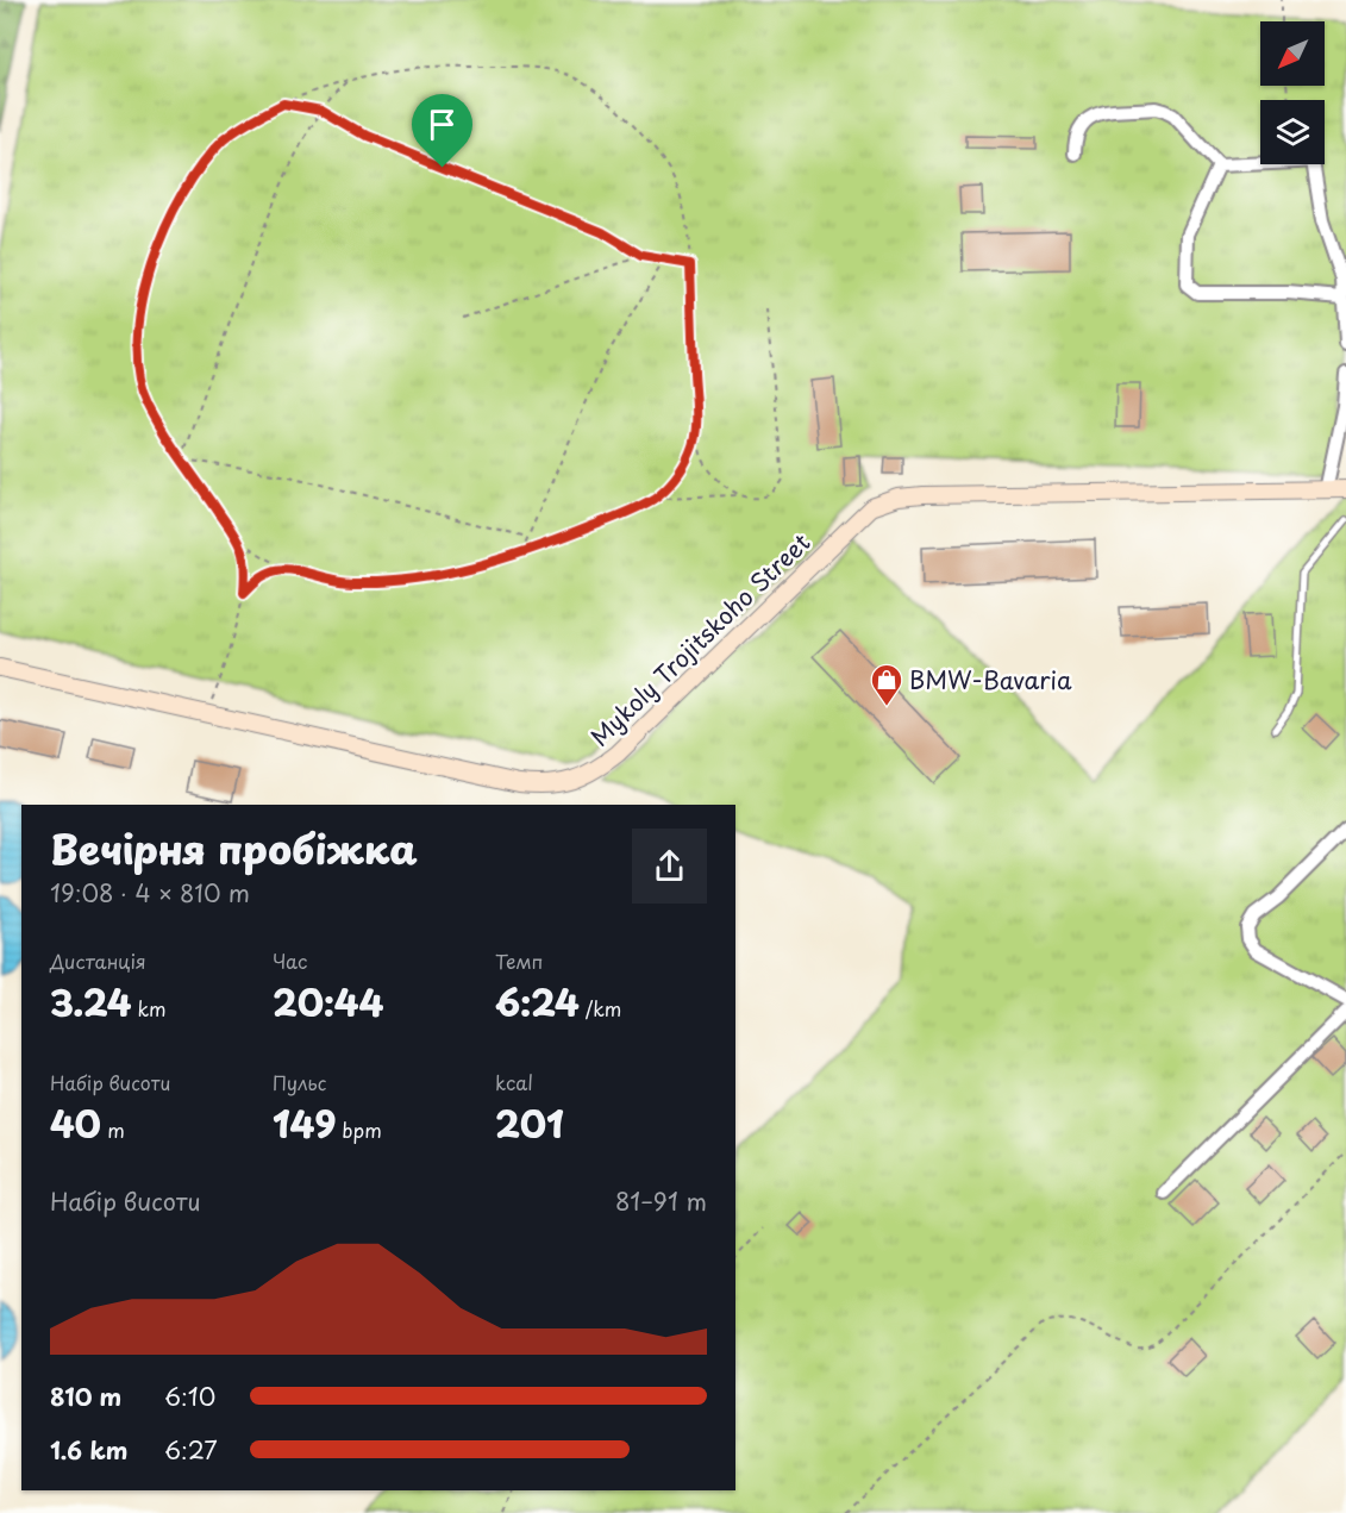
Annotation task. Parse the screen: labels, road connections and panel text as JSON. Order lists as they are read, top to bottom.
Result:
{
  "streets": {
    "street": ["Mykoly Trojitskoho Street"]
  },
  "places": {
    "shop": ["BMW-Bavaria"]
  },
  "north": "bottom left",
  "page": {
    "heading": ["Вечірня пробіжка", "19:08 · 4 × 810 m"],
    "stats": [
      ["Дистанція", "3.24 km"],
      ["Час", "20:44"],
      ["Темп", "6:24 /km"],
      ["Набір висоти", "40 m"],
      ["Пульс", "149 bpm"],
      ["kcal", "201"]
    ],
    "chart": ["Набір висоти", "81–91 m"],
    "list": [
      {
        "name": "810 m",
        "note": "6:10"
      },
      {
        "name": "1.6 km",
        "note": "6:27"
      }
    ]
  }
}
